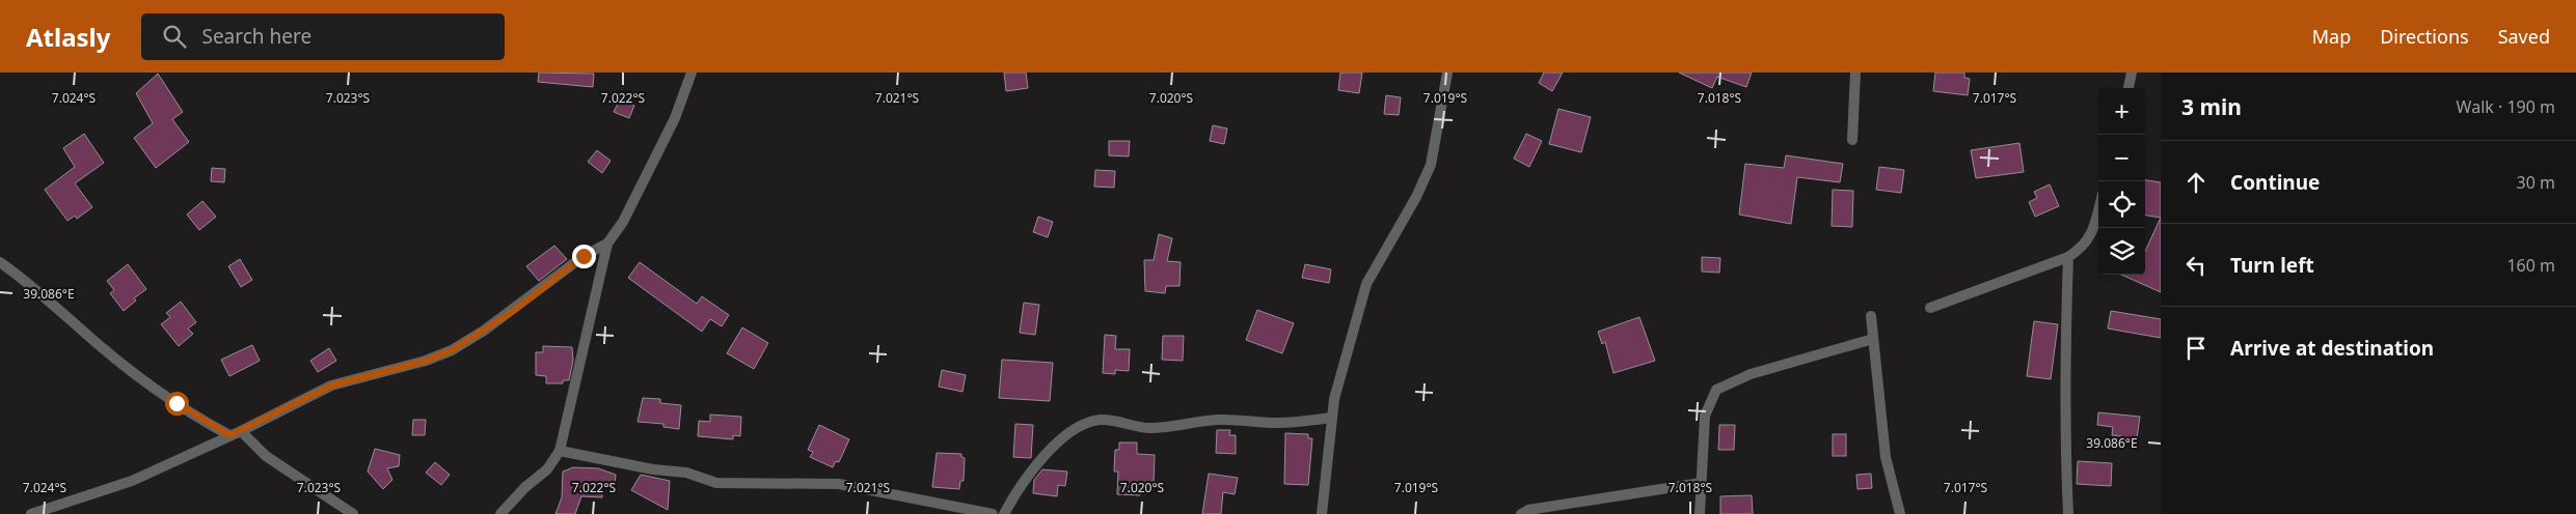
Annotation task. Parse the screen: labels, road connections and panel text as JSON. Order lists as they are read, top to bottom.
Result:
{
  "page": {
    "header": "Atlasly",
    "search": "Search here",
    "nav": ["Map", "Directions", "Saved"],
    "heading": ["3 min", "Walk · 190 m"],
    "map_buttons": ["+", "−"],
    "list": [
      ["Continue", "30 m"],
      ["Turn left", "160 m"],
      "Arrive at destination"
    ]
  },
  "coordinates": [
    "7.024°S",
    "7.023°S",
    "7.022°S",
    "7.021°S",
    "7.020°S",
    "7.019°S",
    "7.018°S",
    "7.017°S",
    "39.086°E"
  ]
}
